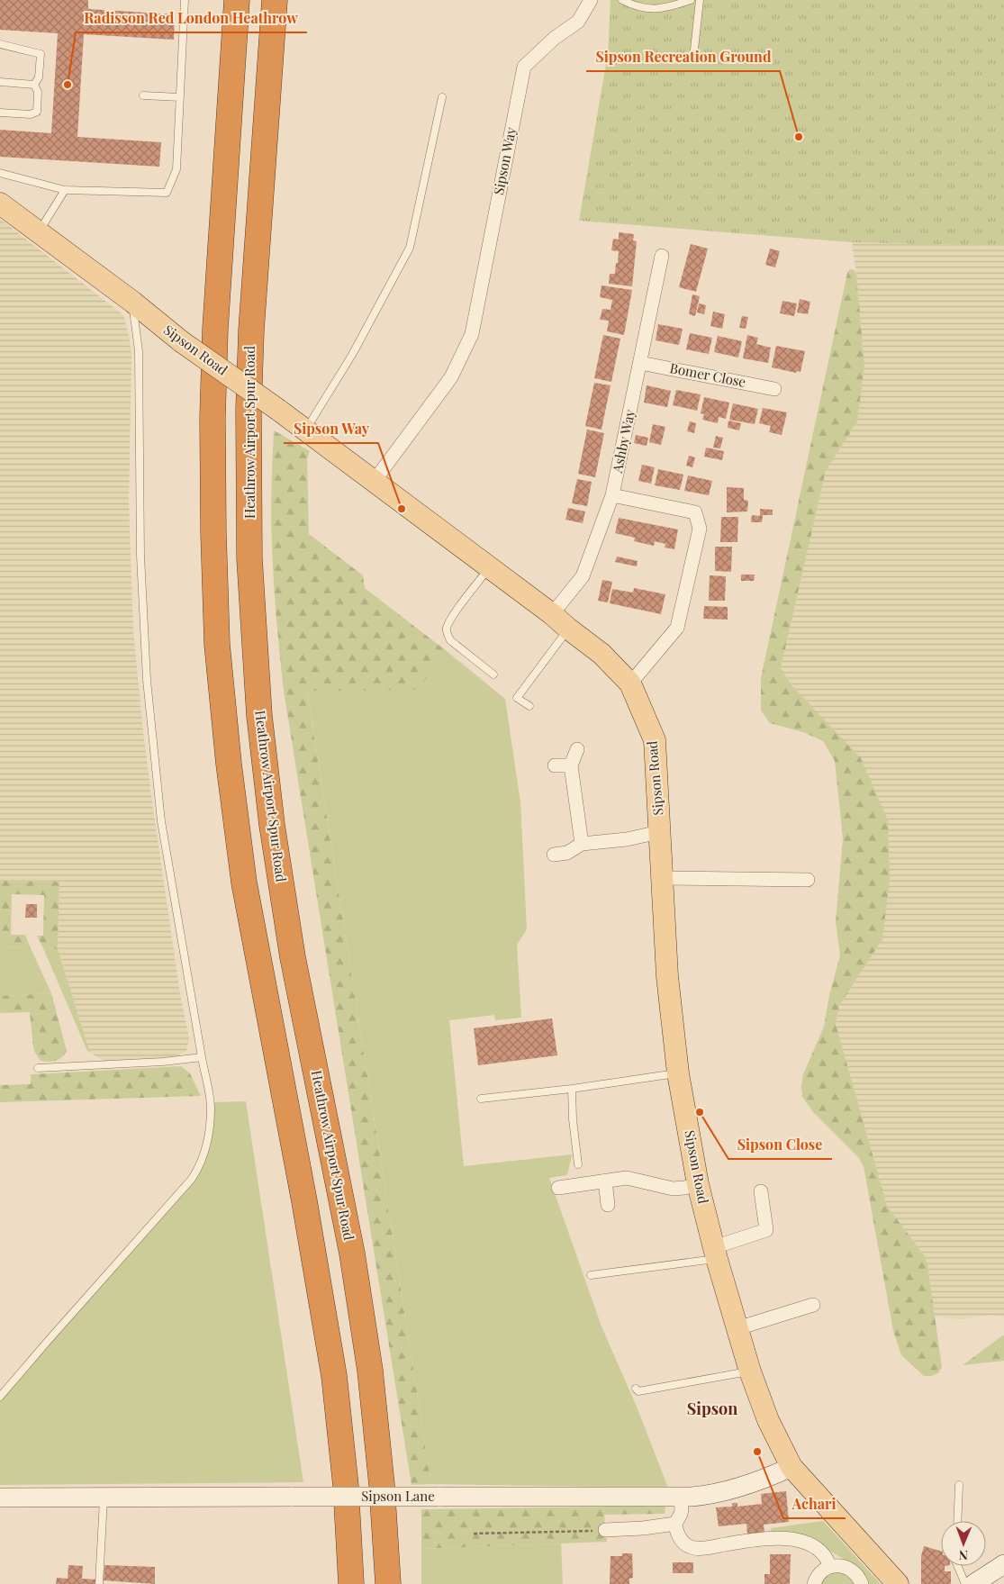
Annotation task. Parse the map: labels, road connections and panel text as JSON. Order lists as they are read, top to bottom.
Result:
{
  "streets": {
    "highway": ["Heathrow Airport Spur Road"],
    "main road": ["Sipson Road"],
    "street": [
      "Sipson Way",
      "Bomer Close",
      "Ashby Way",
      "Sipson Lane"
    ]
  },
  "crossings": [
    ["Sipson Way", "Sipson Road"],
    ["Sipson Road", "Ashby Way"],
    ["Sipson Road", "Sipson Lane"],
    ["Bomer Close", "Ashby Way"]
  ],
  "districts": ["Sipson"],
  "places": [
    "Radisson Red London Heathrow",
    "Sipson Recreation Ground",
    "Sipson Way",
    "Sipson Close",
    "Achari"
  ],
  "north": "bottom"
}
